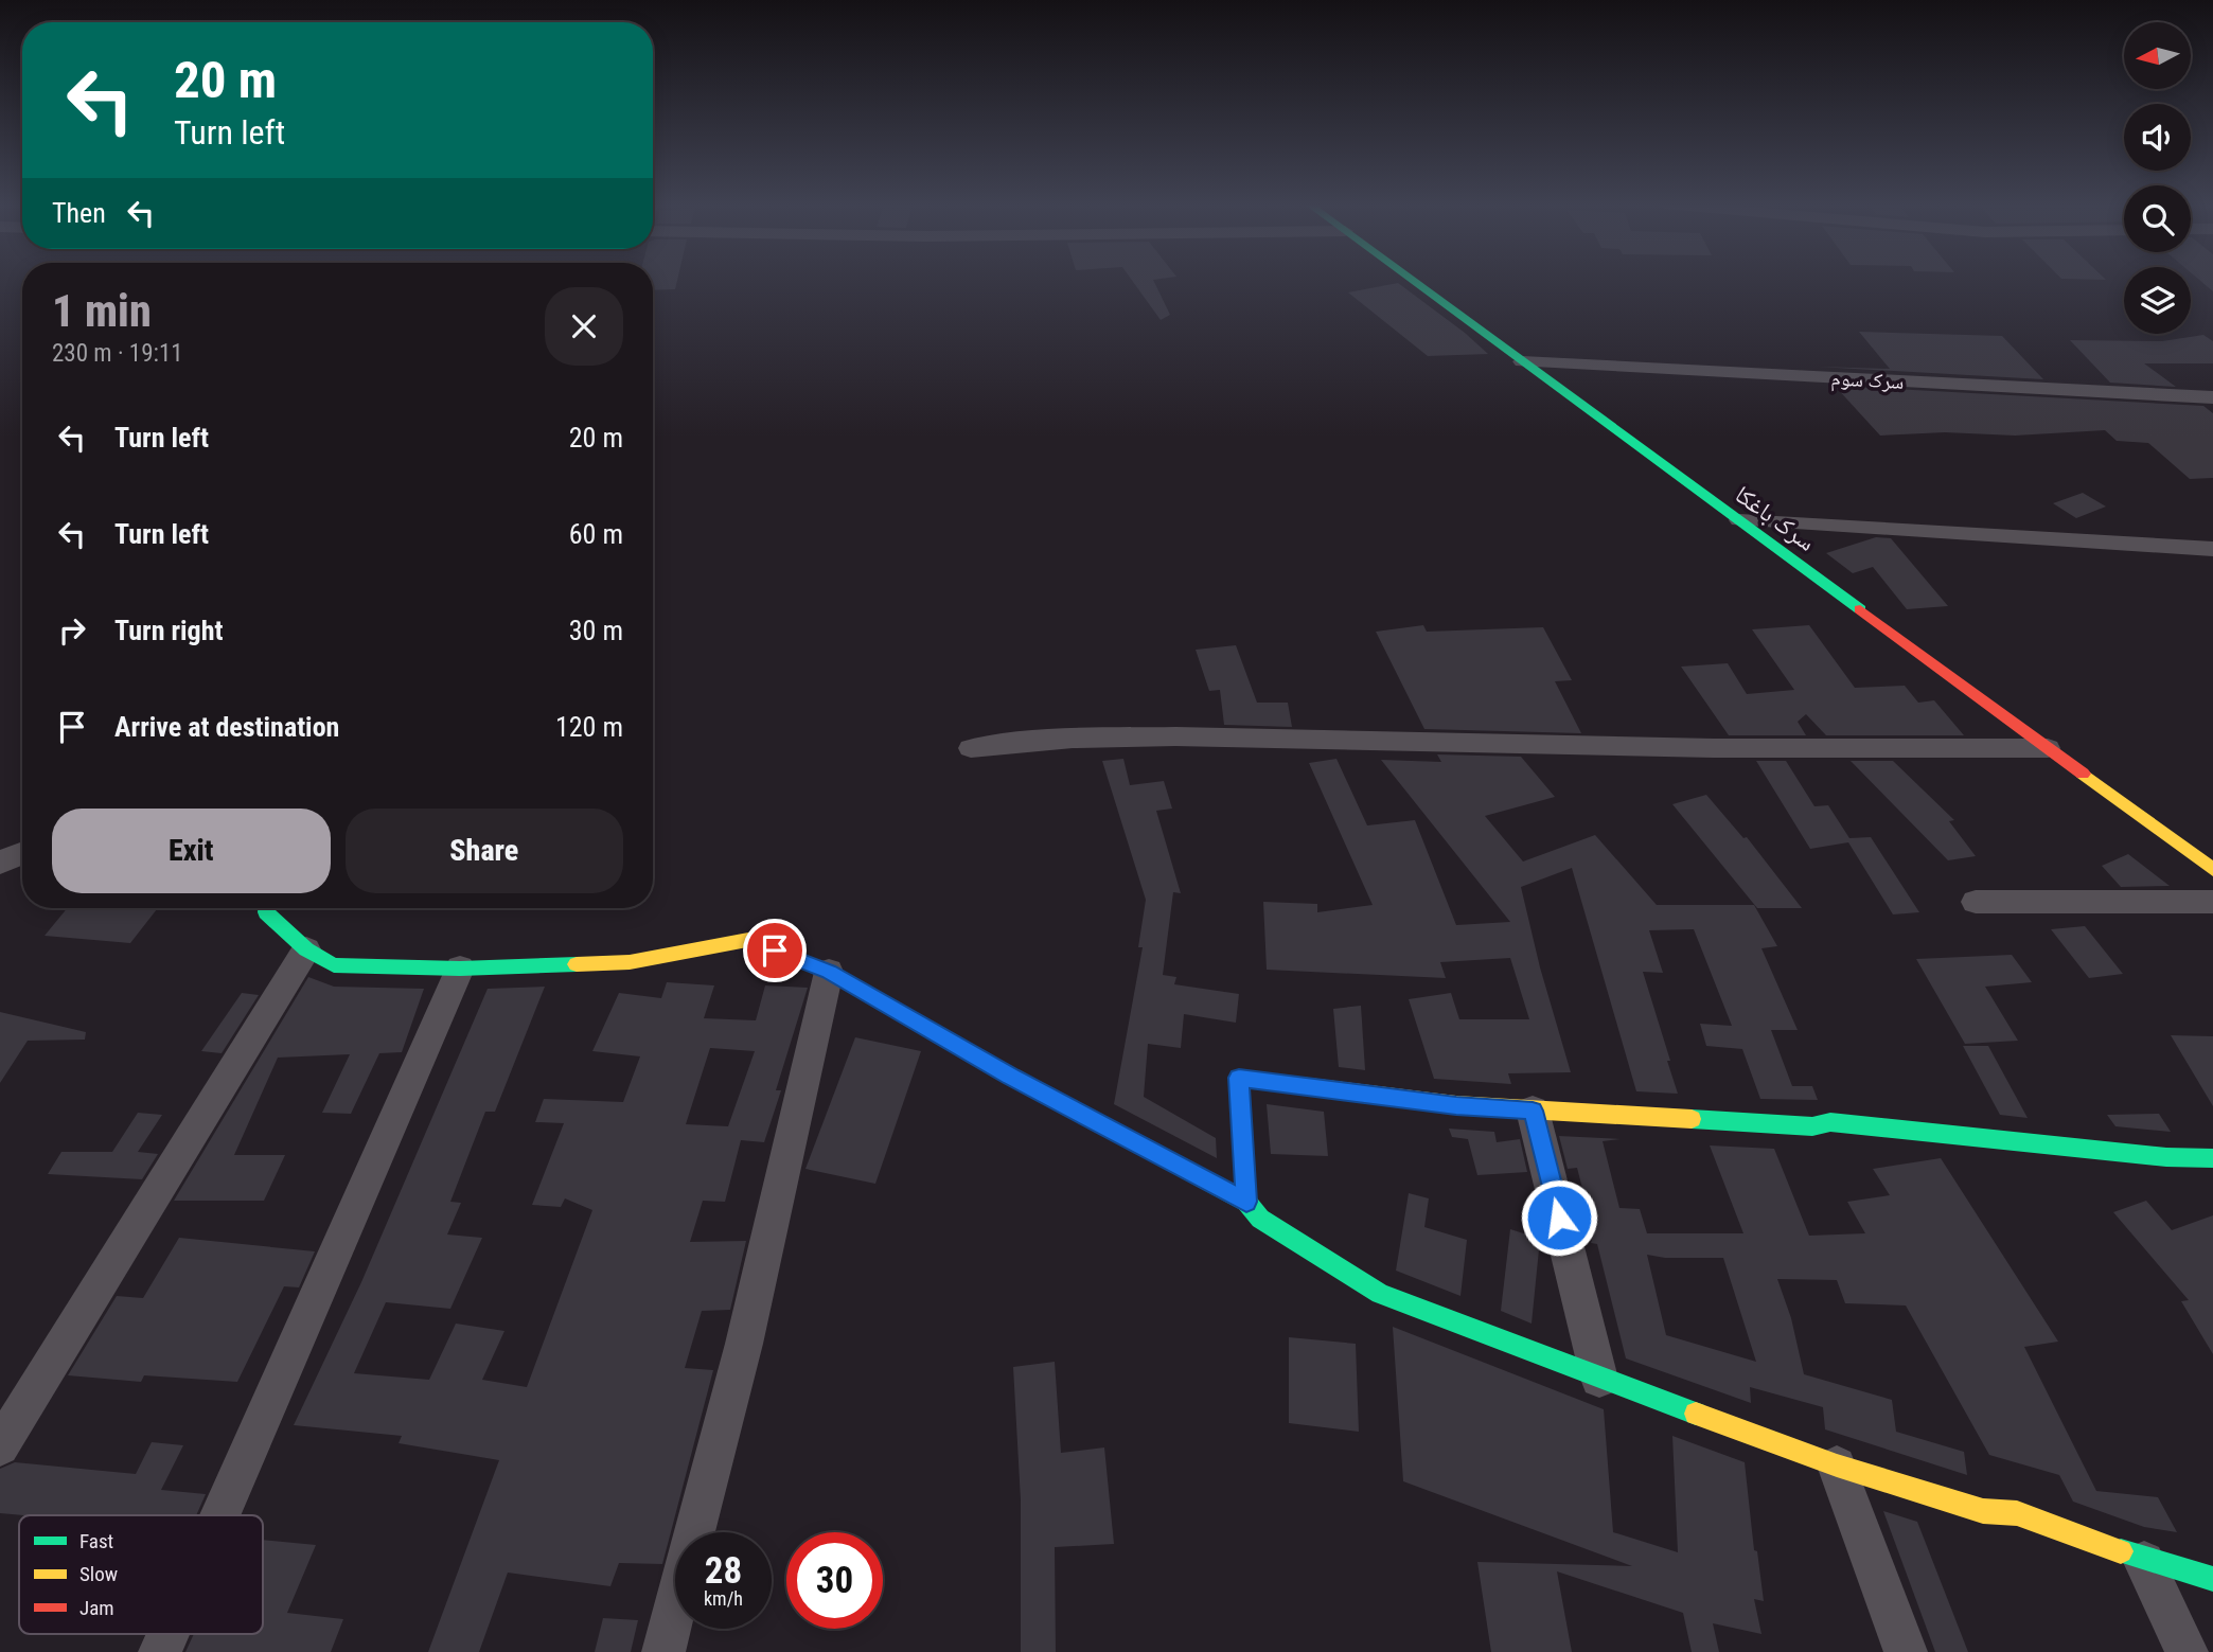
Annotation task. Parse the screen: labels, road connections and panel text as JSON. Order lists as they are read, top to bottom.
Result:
{
  "streets": {
    "street": ["سرک سوم", "سرک باغکا"]
  },
  "crossings": [
    ["سرک سوم", "سرک باغکا"]
  ],
  "legend": ["Fast", "Slow", "Jam"],
  "north": "left",
  "page": {
    "turn": ["20 m", "Turn left"],
    "then": "Then",
    "heading": ["1 min", "230 m · 19:11"],
    "list": [
      {
        "name": "Turn left",
        "value": "20 m"
      },
      {
        "name": "Turn left",
        "value": "60 m"
      },
      {
        "name": "Turn right",
        "value": "30 m"
      },
      {
        "name": "Arrive at destination",
        "value": "120 m"
      }
    ],
    "buttons": ["Exit", "Share"],
    "speed": "28 km/h",
    "limit": "30"
  }
}
